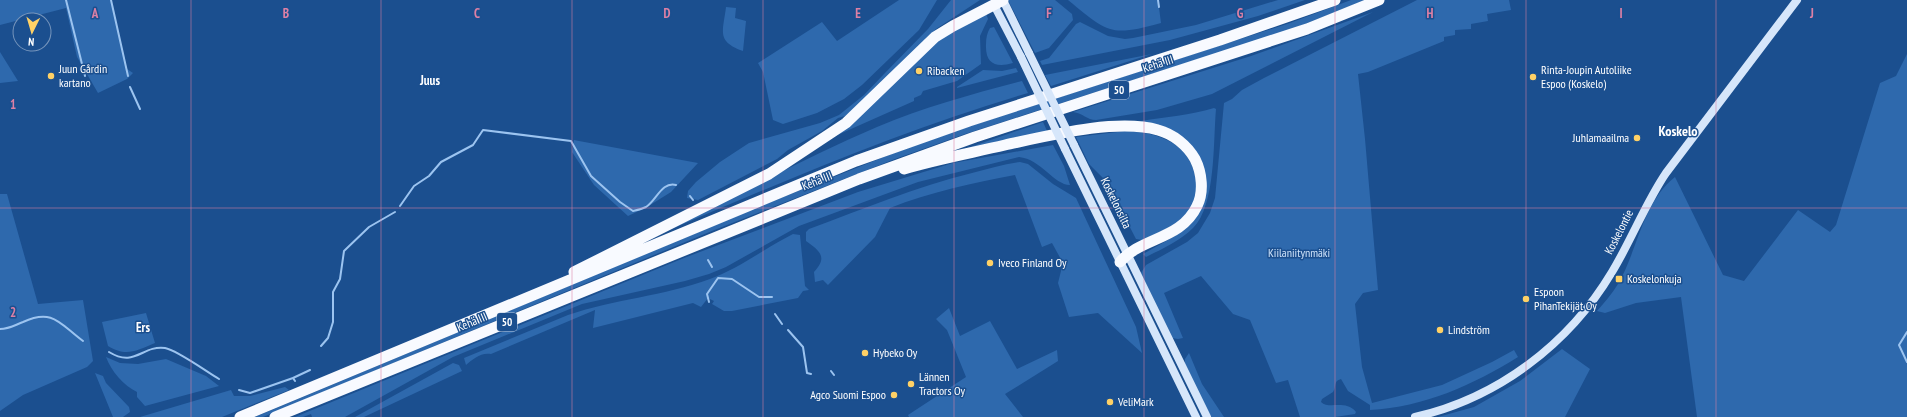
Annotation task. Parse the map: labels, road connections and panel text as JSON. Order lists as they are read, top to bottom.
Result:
{
  "streets": {
    "highway": ["Kehä III", "50"],
    "main road": ["Koskelonsilta", "Koskelontie"]
  },
  "districts": ["Juus", "Koskelo", "Ers"],
  "parks": ["Kiilaniitynmäki"],
  "places": {
    "other": [
      "Ribacken",
      "Juun Gårdin kartano",
      "Rinta-Joupin Autoliike Espoo (Koskelo)",
      "Juhlamaailma",
      "Iveco Finland Oy",
      "Espoon PihanTekijät Oy",
      "Lindström",
      "Hybeko Oy",
      "Lännen Tractors Oy",
      "Agco Suomi Espoo",
      "VeliMark"
    ],
    "transit": ["Koskelonkuja"]
  },
  "north": "bottom",
  "grid": {
    "columns": [
      "A",
      "B",
      "C",
      "D",
      "E",
      "F",
      "G",
      "H",
      "I",
      "J"
    ],
    "rows": ["1", "2"]
  }
}
